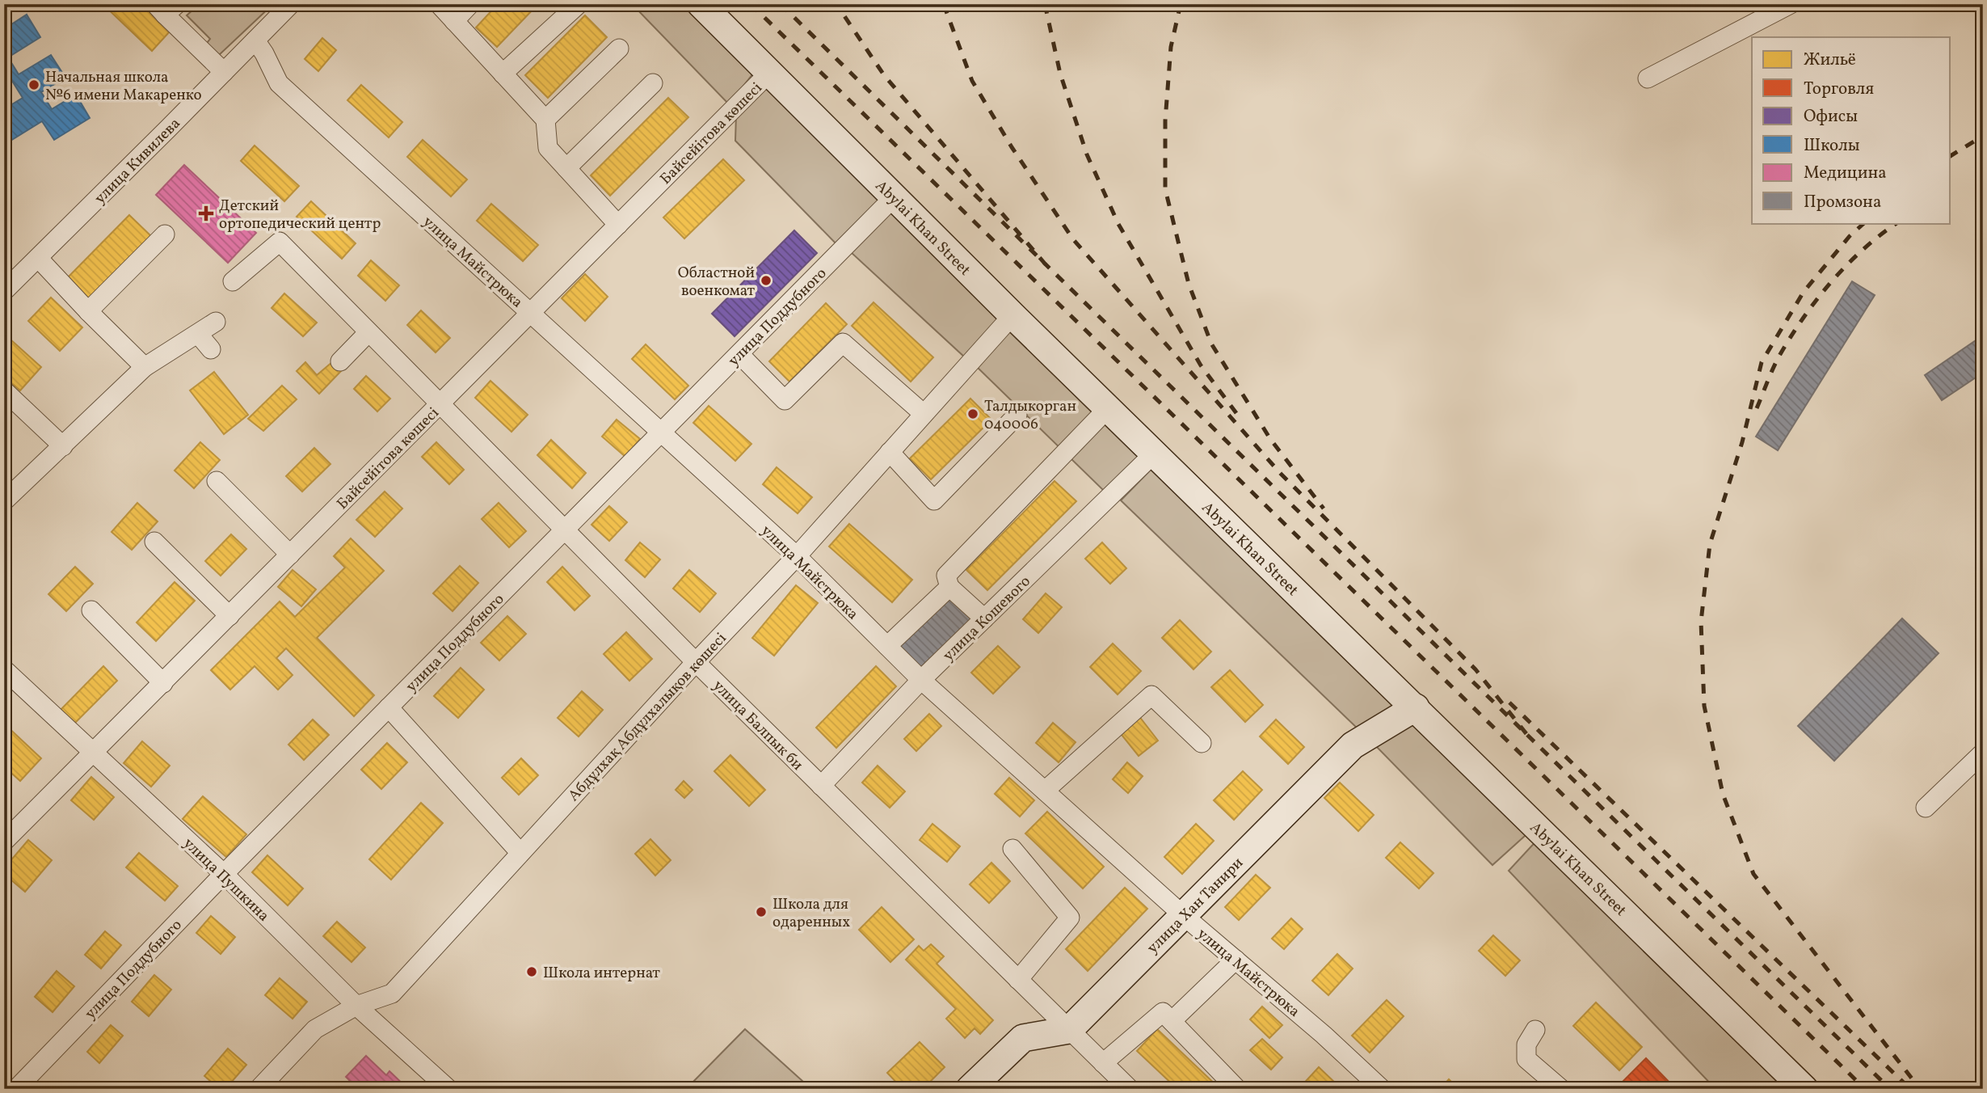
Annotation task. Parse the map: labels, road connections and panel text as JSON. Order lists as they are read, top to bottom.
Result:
{
  "streets": {
    "main road": ["Abylai Khan Street", "улица Хан Танири"],
    "street": [
      "Байсейітова көшесі",
      "улица Кивилева",
      "улица Майстрюка",
      "улица Поддубного",
      "улица Кошевого",
      "Абдұлхақ Абдұлхалықов көшесі",
      "улица Балпык би",
      "улица Пушкина"
    ]
  },
  "crossings": [
    ["Байсейітова көшесі", "Abylai Khan Street"],
    ["Байсейітова көшесі", "улица Майстрюка"],
    ["Байсейітова көшесі", "улица Балпык би"],
    ["Байсейітова көшесі", "улица Пушкина"],
    ["улица Кивилева", "улица Майстрюка"],
    ["Abylai Khan Street", "улица Поддубного"],
    ["Abylai Khan Street", "улица Кошевого"],
    ["Abylai Khan Street", "Абдұлхақ Абдұлхалықов көшесі"],
    ["Abylai Khan Street", "улица Хан Танири"],
    ["улица Майстрюка", "улица Поддубного"],
    ["улица Майстрюка", "улица Кошевого"],
    ["улица Майстрюка", "Абдұлхақ Абдұлхалықов көшесі"],
    ["улица Майстрюка", "улица Хан Танири"],
    ["улица Поддубного", "улица Балпык би"],
    ["улица Поддубного", "улица Пушкина"],
    ["улица Кошевого", "улица Балпык би"],
    ["Абдұлхақ Абдұлхалықов көшесі", "улица Балпык би"],
    ["Абдұлхақ Абдұлхалықов көшесі", "улица Пушкина"],
    ["улица Балпык би", "улица Хан Танири"]
  ],
  "places": {
    "other": [
      "Начальная школа №6 имени Макаренко",
      "Областной военкомат",
      "Талдыкорган 040006",
      "Школа для одаренных",
      "Школа интернат"
    ],
    "health": ["Детский ортопедический центр"]
  },
  "legend": [
    "Жильё",
    "Торговля",
    "Офисы",
    "Школы",
    "Медицина",
    "Промзона"
  ]
}
